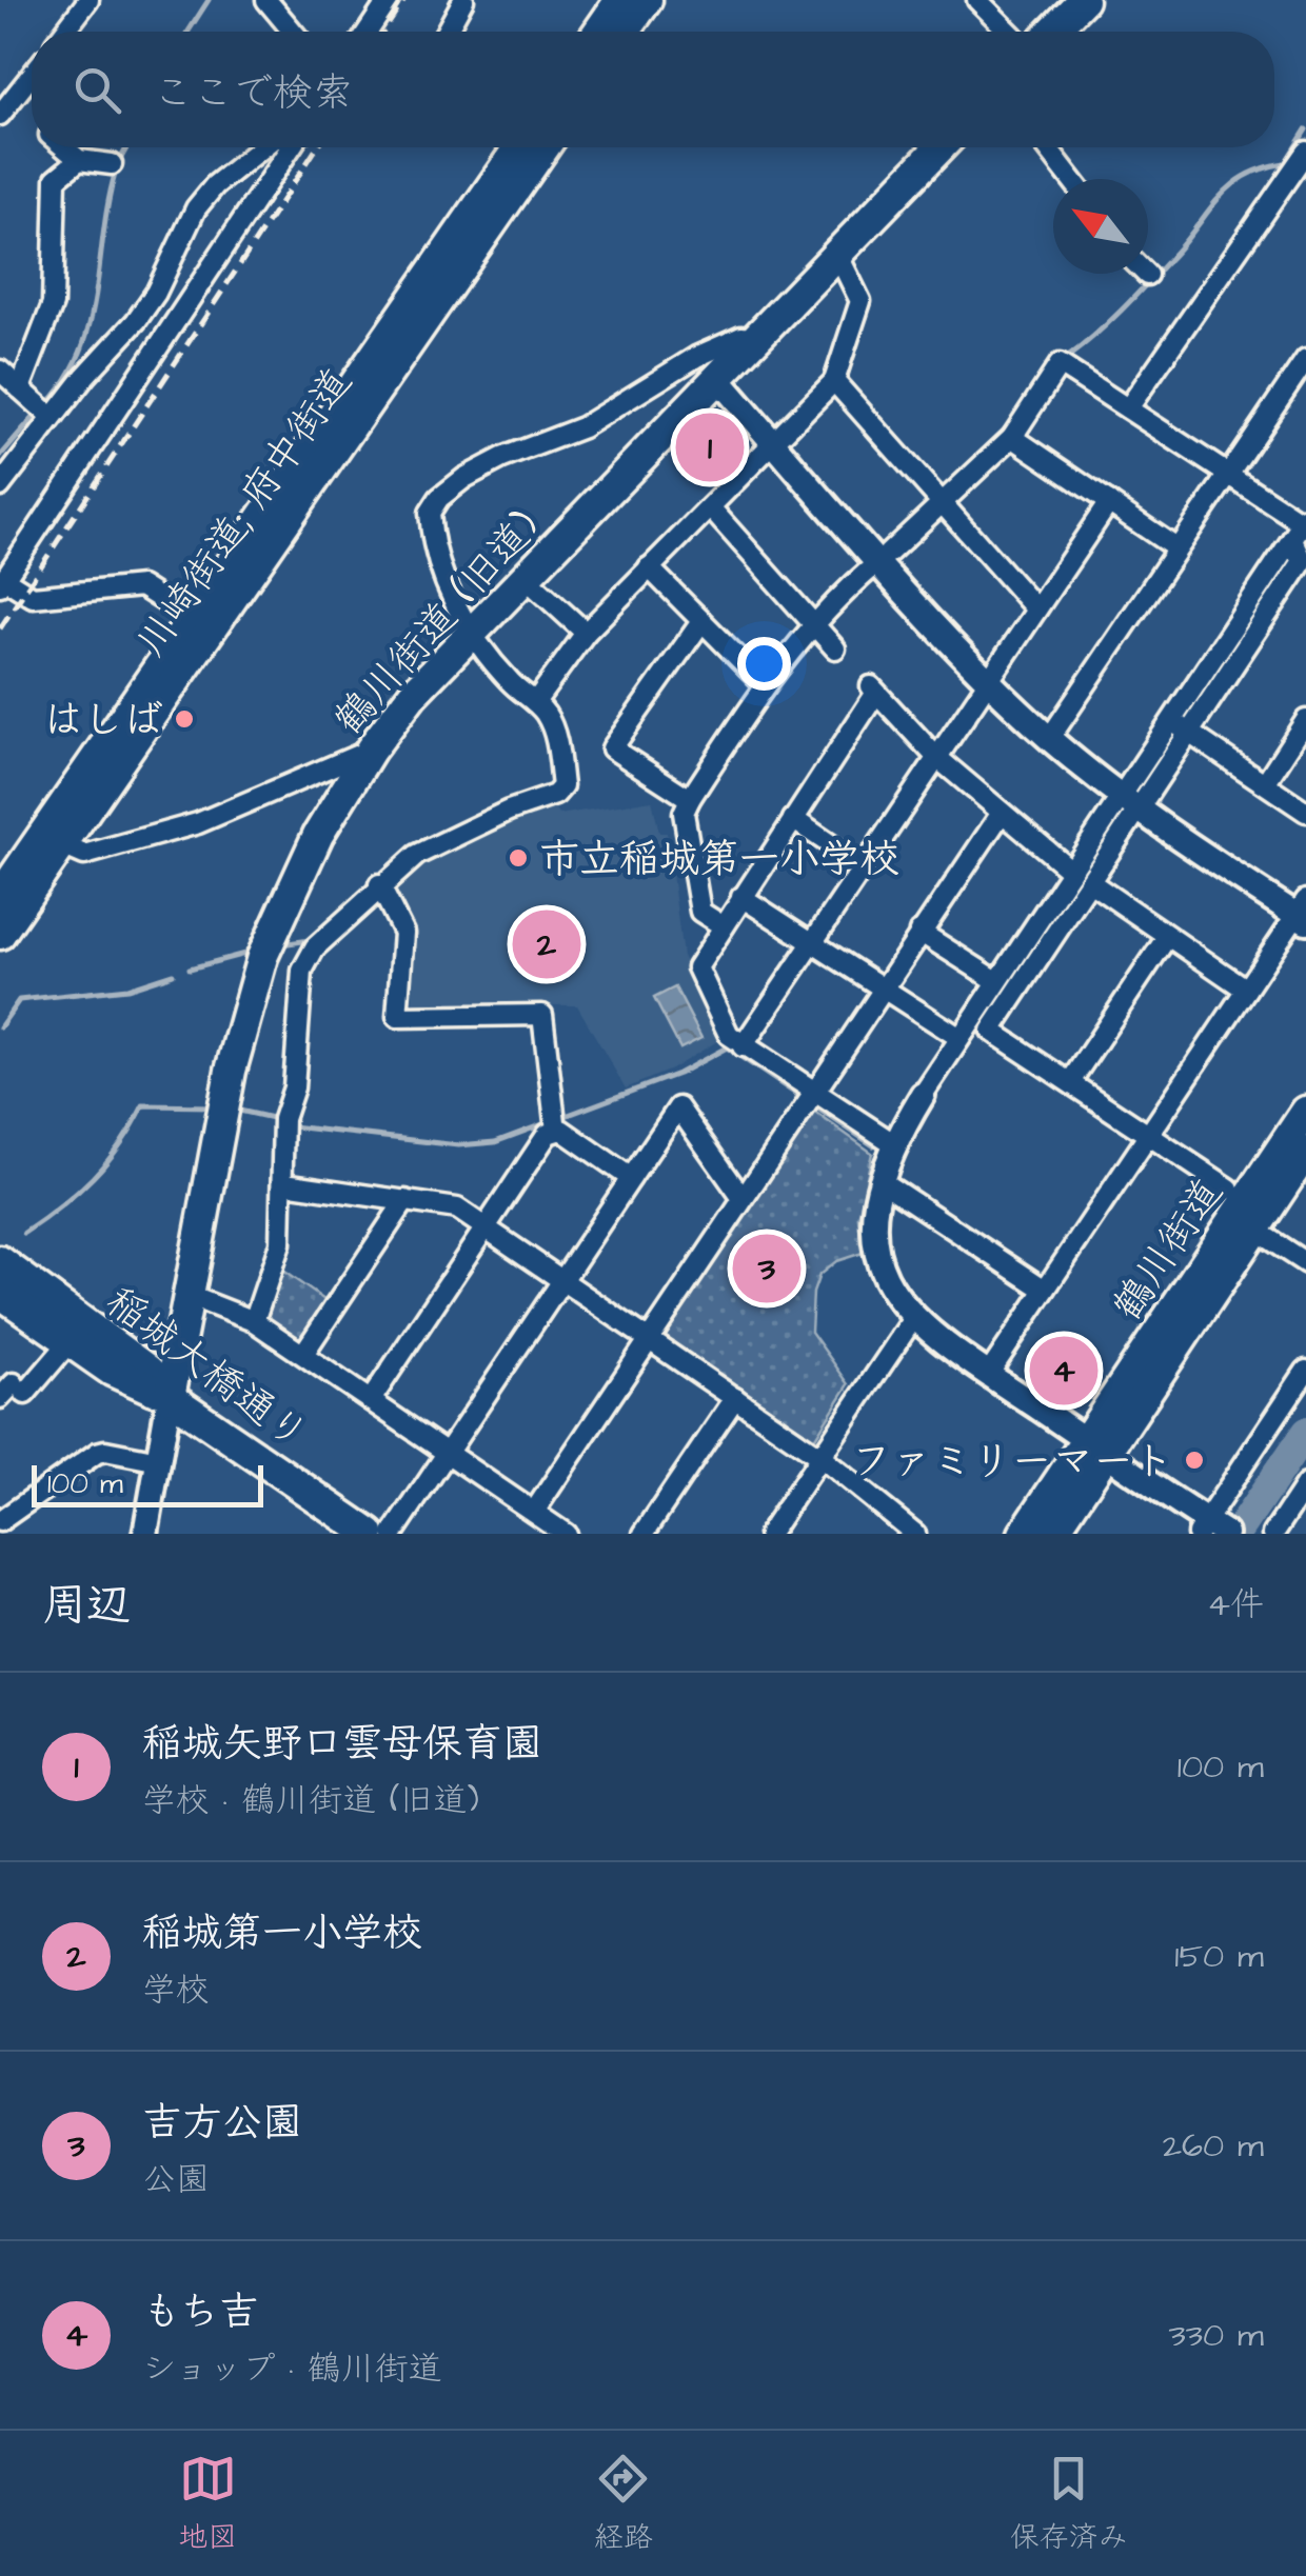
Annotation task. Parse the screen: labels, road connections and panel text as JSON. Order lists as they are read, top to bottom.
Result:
{
  "streets": {
    "main road": [
      "川崎街道; 府中街道",
      "鶴川街道 (旧道)",
      "鶴川街道",
      "稲城大橋通り"
    ]
  },
  "crossings": [
    ["鶴川街道 (旧道)", "稲城大橋通り"]
  ],
  "places": ["はしば", "市立稲城第一小学校", "ファミリーマート"],
  "scale_bar": "100 m",
  "north": "top left",
  "page": {
    "search": "ここで検索",
    "pins": [
      "1",
      "2",
      "3",
      "4"
    ],
    "scale": "100 m",
    "heading": ["周辺", "4件"],
    "list": [
      {
        "mark": "1",
        "name": "稲城矢野口雲母保育園",
        "note": "学校 · 鶴川街道 (旧道)",
        "value": "100 m"
      },
      {
        "mark": "2",
        "name": "稲城第一小学校",
        "note": "学校",
        "value": "150 m"
      },
      {
        "mark": "3",
        "name": "吉方公園",
        "note": "公園",
        "value": "260 m"
      },
      {
        "mark": "4",
        "name": "もち吉",
        "note": "ショップ · 鶴川街道",
        "value": "330 m"
      }
    ],
    "nav": ["地図", "経路", "保存済み"]
  }
}
